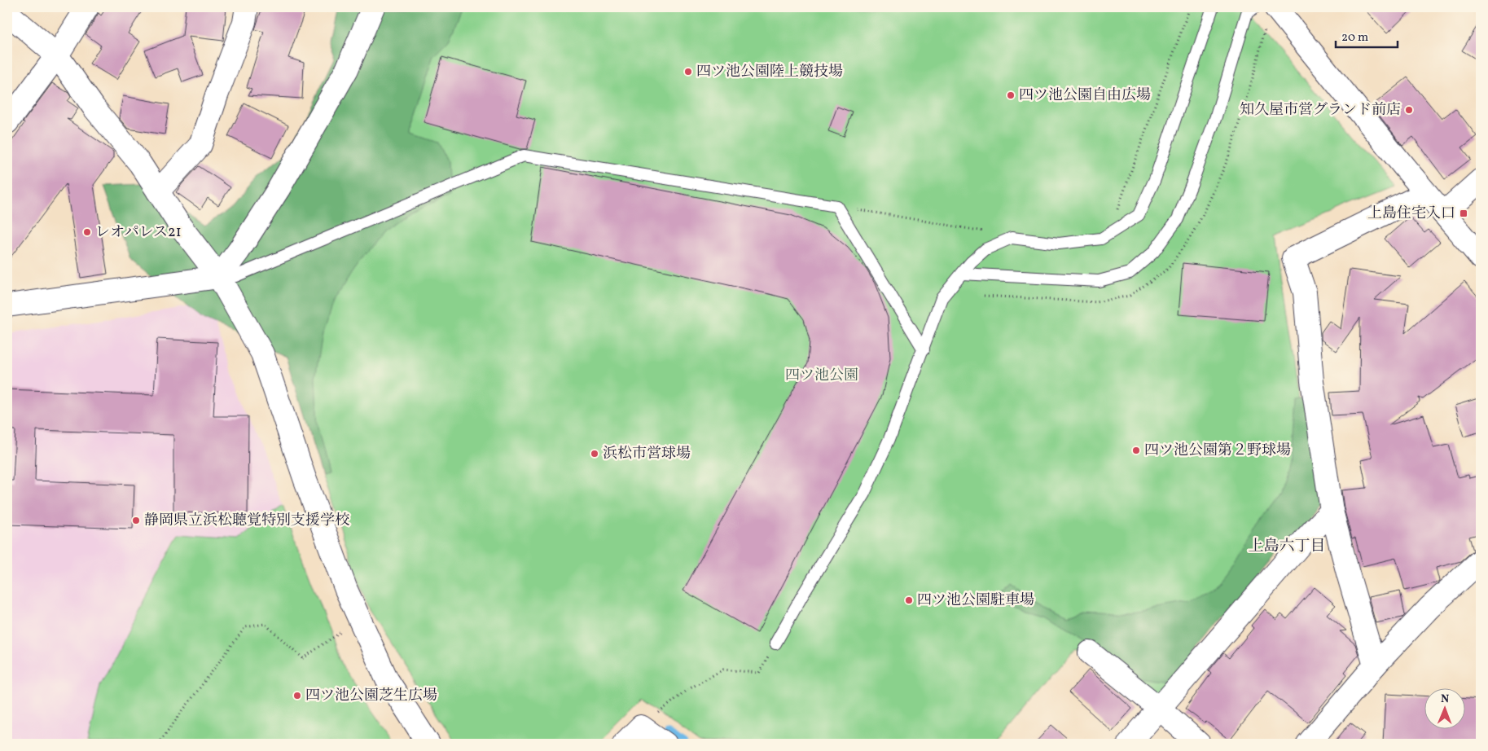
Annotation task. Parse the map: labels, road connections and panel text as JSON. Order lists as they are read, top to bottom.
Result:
{
  "districts": ["上島六丁目"],
  "parks": ["四ツ池公園"],
  "places": {
    "other": [
      "四ツ池公園陸上競技場",
      "四ツ池公園自由広場",
      "知久屋市営グランド前店",
      "レオパレス21",
      "四ツ池公園第２野球場",
      "浜松市営球場",
      "静岡県立浜松聴覚特別支援学校",
      "四ツ池公園駐車場",
      "四ツ池公園芝生広場"
    ],
    "transit": ["上島住宅入口"]
  },
  "scale_bar": "20 m",
  "north": "top"
}
